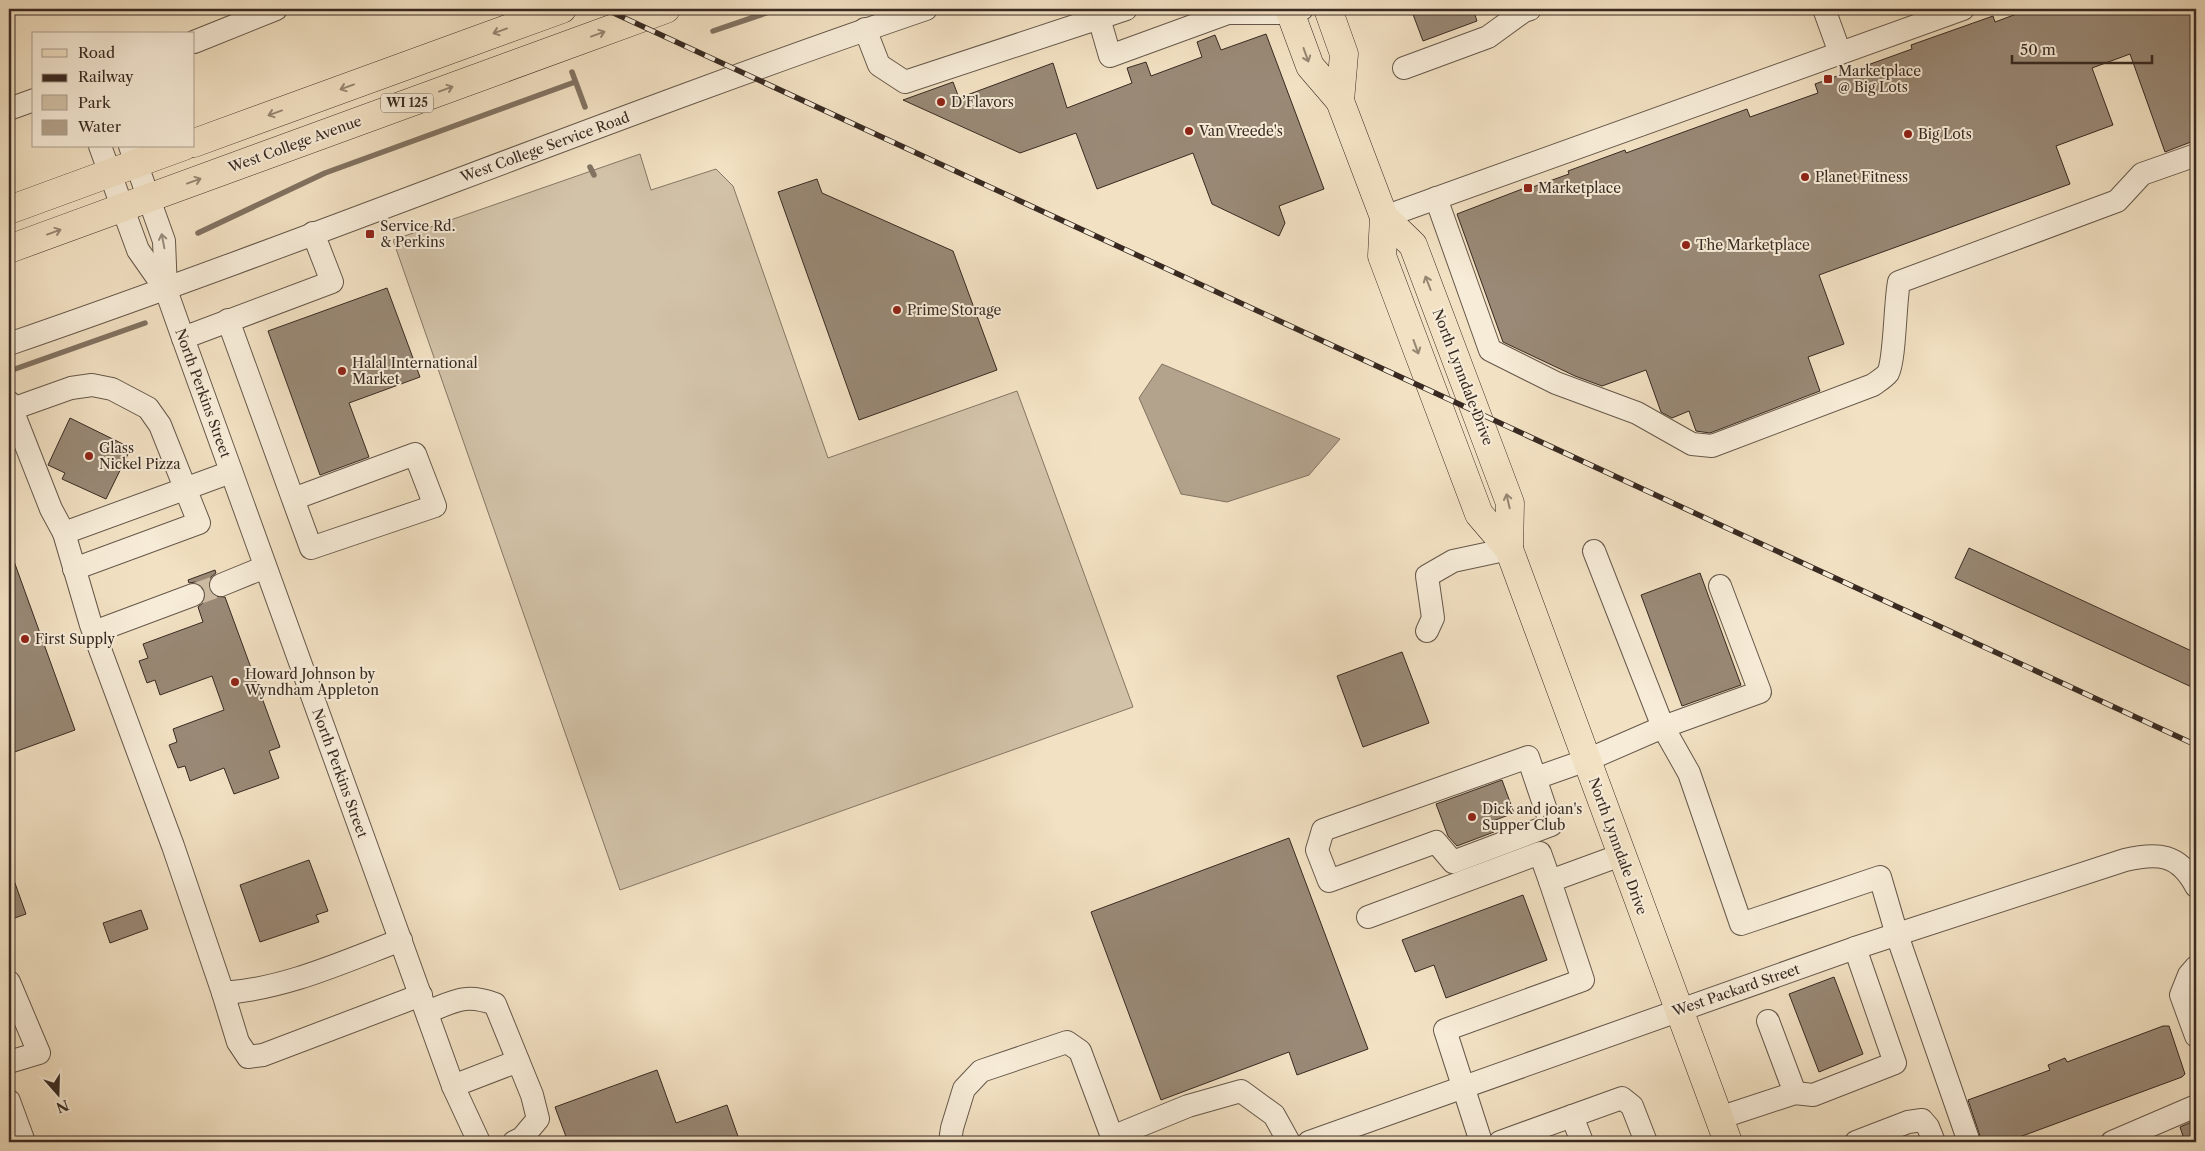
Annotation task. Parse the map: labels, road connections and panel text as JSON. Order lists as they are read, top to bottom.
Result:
{
  "streets": {
    "main road": ["WI 125", "West College Avenue", "North Lynndale Drive"],
    "street": ["West College Service Road", "North Perkins Street", "West Packard Street"]
  },
  "crossings": [
    ["West College Service Road", "North Perkins Street"],
    ["North Lynndale Drive", "West Packard Street"]
  ],
  "places": {
    "transit": ["Marketplace @ Big Lots", "Marketplace", "Service Rd. & Perkins"],
    "other": [
      "D’Flavors",
      "Van Vreede's",
      "Big Lots",
      "Planet Fitness",
      "The Marketplace",
      "Prime Storage",
      "Halal International Market",
      "Glass Nickel Pizza",
      "First Supply",
      "Howard Johnson by Wyndham Appleton",
      "Dick and joan's Supper Club"
    ]
  },
  "legend": [
    "Road",
    "Railway",
    "Park",
    "Water"
  ],
  "scale_bar": "50 m",
  "north": "bottom"
}
